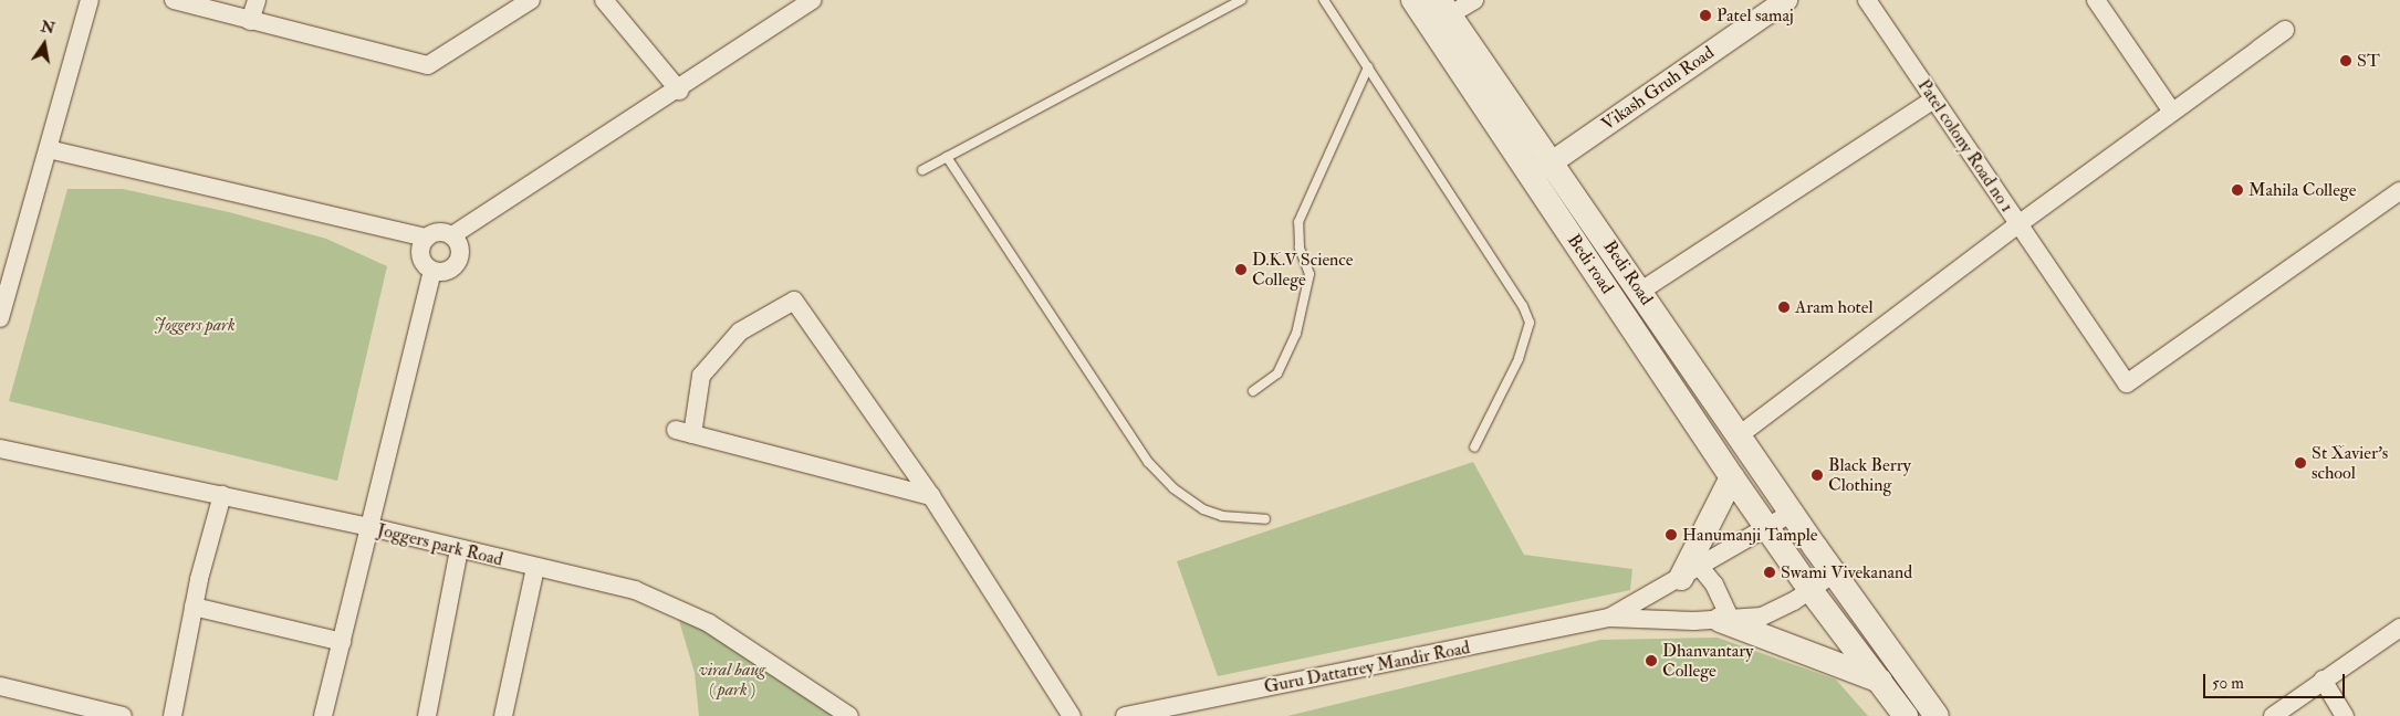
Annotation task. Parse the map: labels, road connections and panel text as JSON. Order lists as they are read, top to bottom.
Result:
{
  "streets": {
    "main road": ["Bedi road", "Bedi Road"],
    "street": [
      "Vikash Gruh Road",
      "Patel colony Road no 1",
      "Joggers park Road",
      "Guru Dattatrey Mandir Road"
    ]
  },
  "crossings": [
    ["Vikash Gruh Road", "Bedi road"],
    ["Vikash Gruh Road", "Bedi Road"],
    ["Bedi road", "Guru Dattatrey Mandir Road"],
    ["Bedi Road", "Guru Dattatrey Mandir Road"]
  ],
  "parks": ["Joggers park", "viral baug ( park )"],
  "places": [
    "Patel samaj",
    "ST",
    "Mahila College",
    "D.K.V Science College",
    "Aram hotel",
    "St Xavier's school",
    "Black Berry Clothing",
    "Hanumanji Tample",
    "Swami Vivekanand",
    "Dhanvantary College"
  ],
  "scale_bar": "50 m",
  "north": "top"
}
